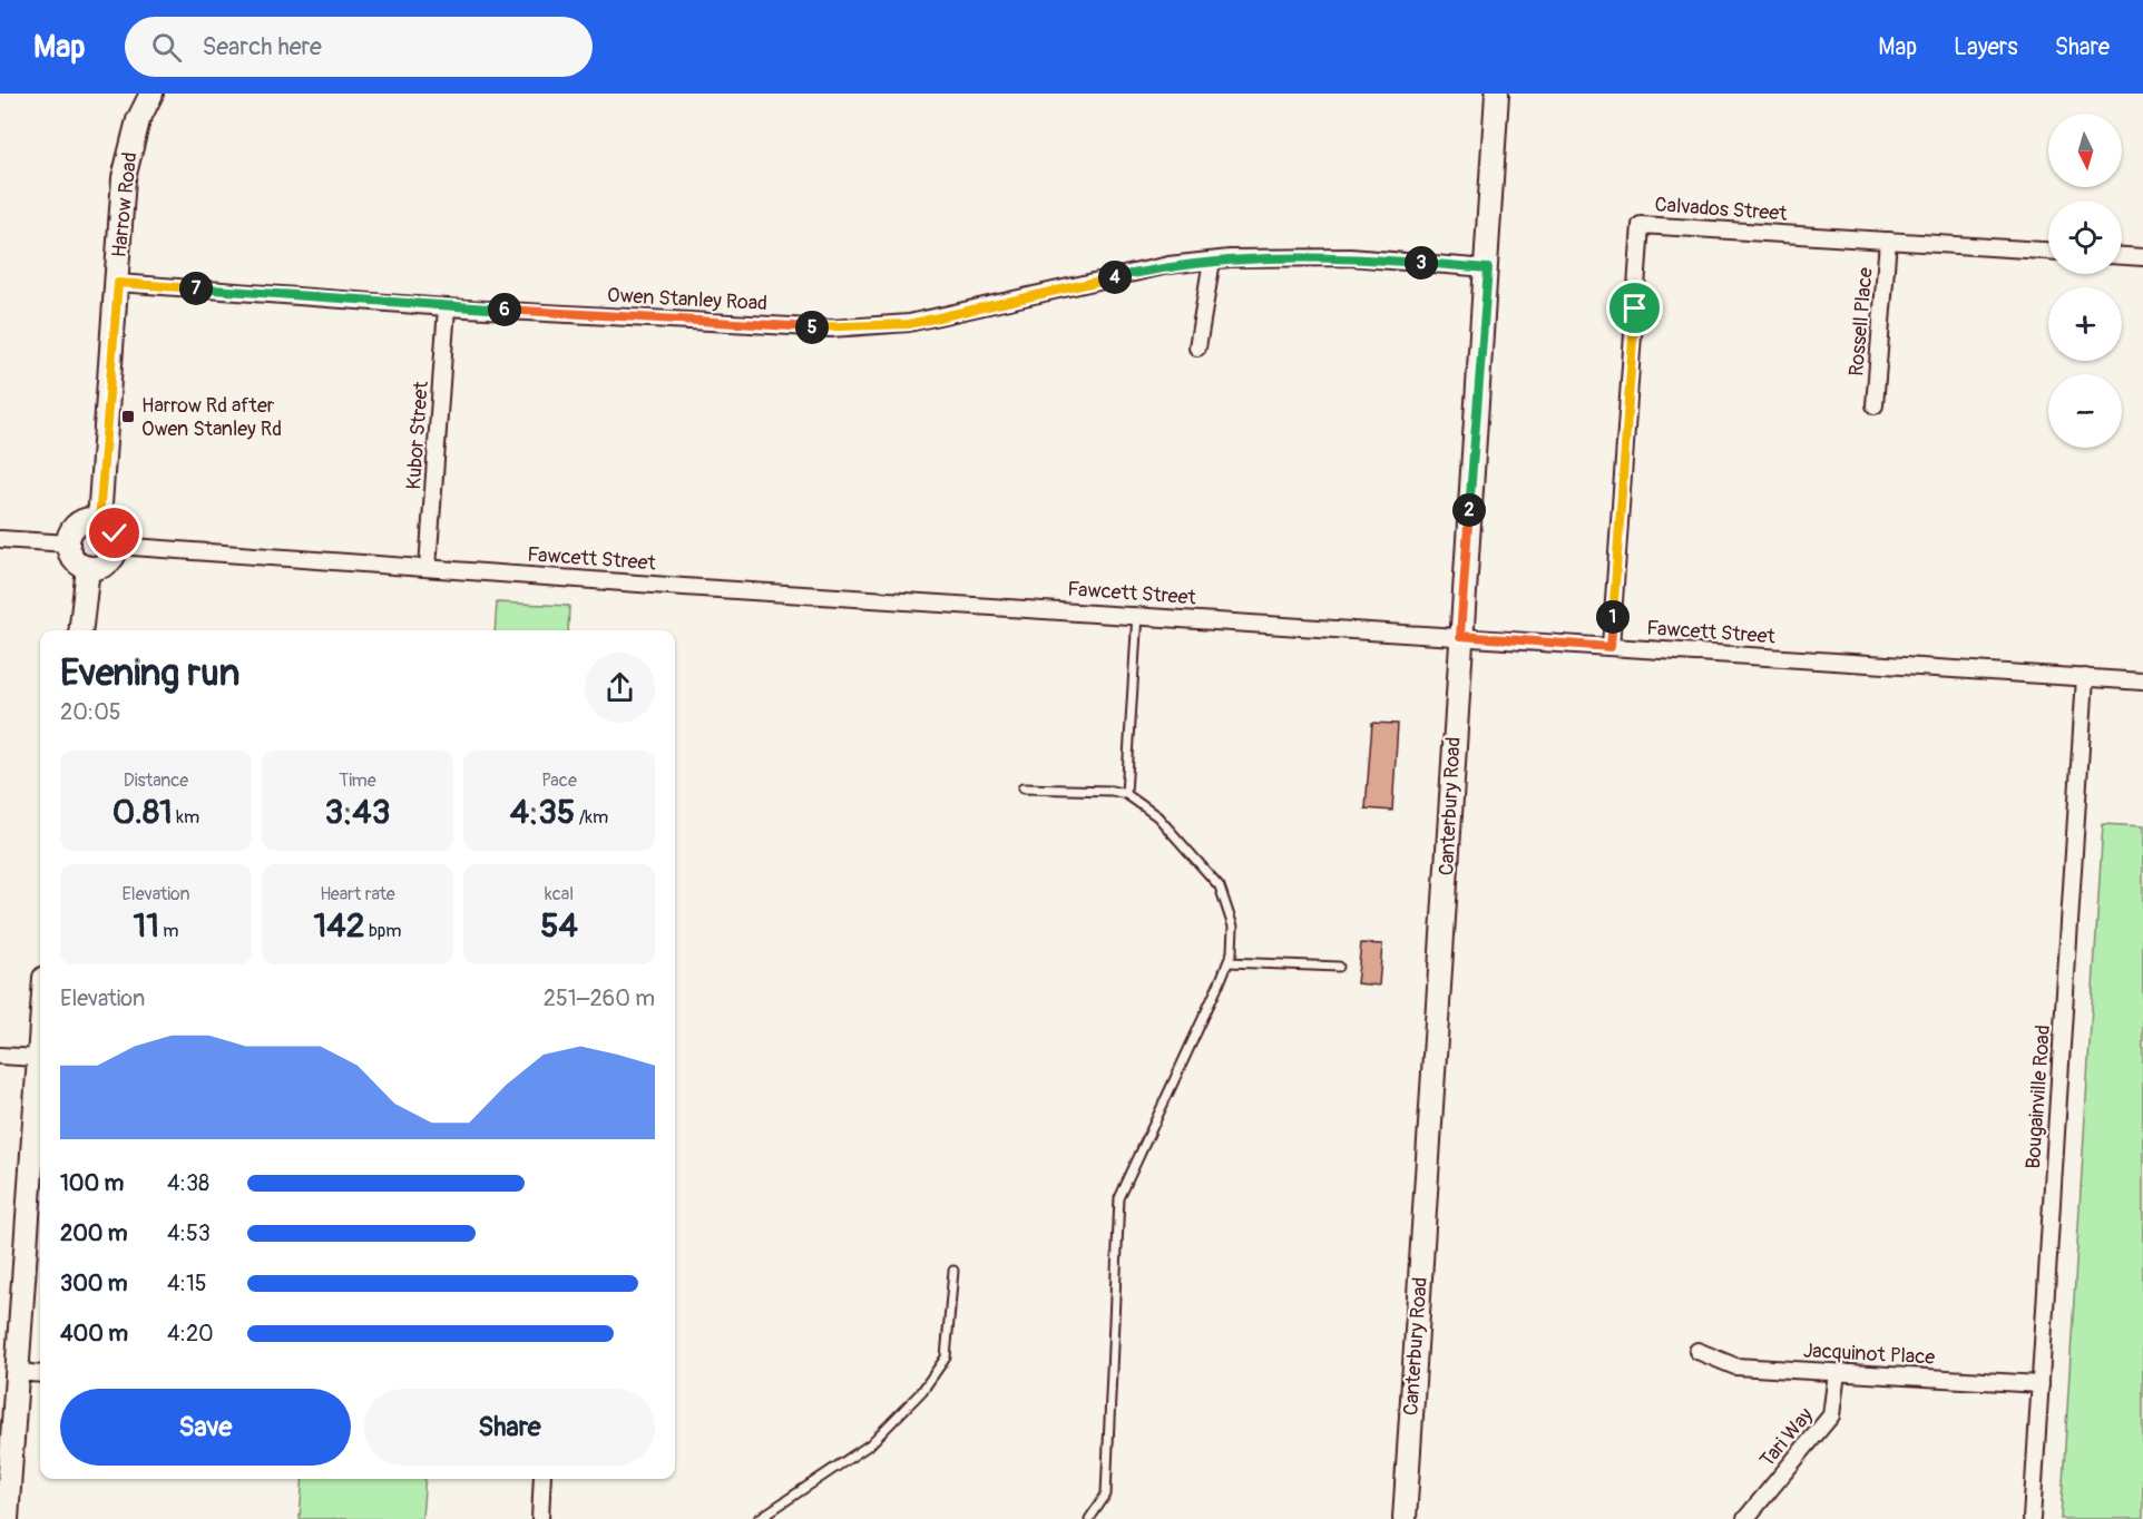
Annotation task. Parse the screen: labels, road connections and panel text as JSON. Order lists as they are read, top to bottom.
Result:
{
  "streets": {
    "main road": ["Harrow Road", "Canterbury Road"],
    "street": [
      "Calvados Street",
      "Owen Stanley Road",
      "Rossell Place",
      "Kubor Street",
      "Fawcett Street",
      "Bougainville Road",
      "Jacquinot Place",
      "Tari Way"
    ]
  },
  "crossings": [
    ["Harrow Road", "Owen Stanley Road"],
    ["Harrow Road", "Fawcett Street"],
    ["Calvados Street", "Rossell Place"],
    ["Calvados Street", "Fawcett Street"],
    ["Owen Stanley Road", "Kubor Street"],
    ["Owen Stanley Road", "Canterbury Road"],
    ["Kubor Street", "Fawcett Street"],
    ["Fawcett Street", "Canterbury Road"],
    ["Fawcett Street", "Bougainville Road"],
    ["Bougainville Road", "Jacquinot Place"],
    ["Jacquinot Place", "Tari Way"]
  ],
  "places": {
    "transit": ["Harrow Rd after Owen Stanley Rd"]
  },
  "north": "bottom",
  "page": {
    "header": "Map",
    "search": "Search here",
    "nav": ["Map", "Layers", "Share"],
    "map_buttons": ["+", "−"],
    "pins": [
      "3",
      "4",
      "7",
      "6",
      "5",
      "2",
      "1"
    ],
    "heading": ["Evening run", "20:05"],
    "stats": [
      ["Distance", "0.81 km"],
      ["Time", "3:43"],
      ["Pace", "4:35 /km"],
      ["Elevation", "11 m"],
      ["Heart rate", "142 bpm"],
      ["kcal", "54"]
    ],
    "chart": ["Elevation", "251–260 m"],
    "list": [
      {
        "name": "100 m",
        "note": "4:38"
      },
      {
        "name": "200 m",
        "note": "4:53"
      },
      {
        "name": "300 m",
        "note": "4:15"
      },
      {
        "name": "400 m",
        "note": "4:20"
      }
    ],
    "buttons": ["Save", "Share"]
  }
}
